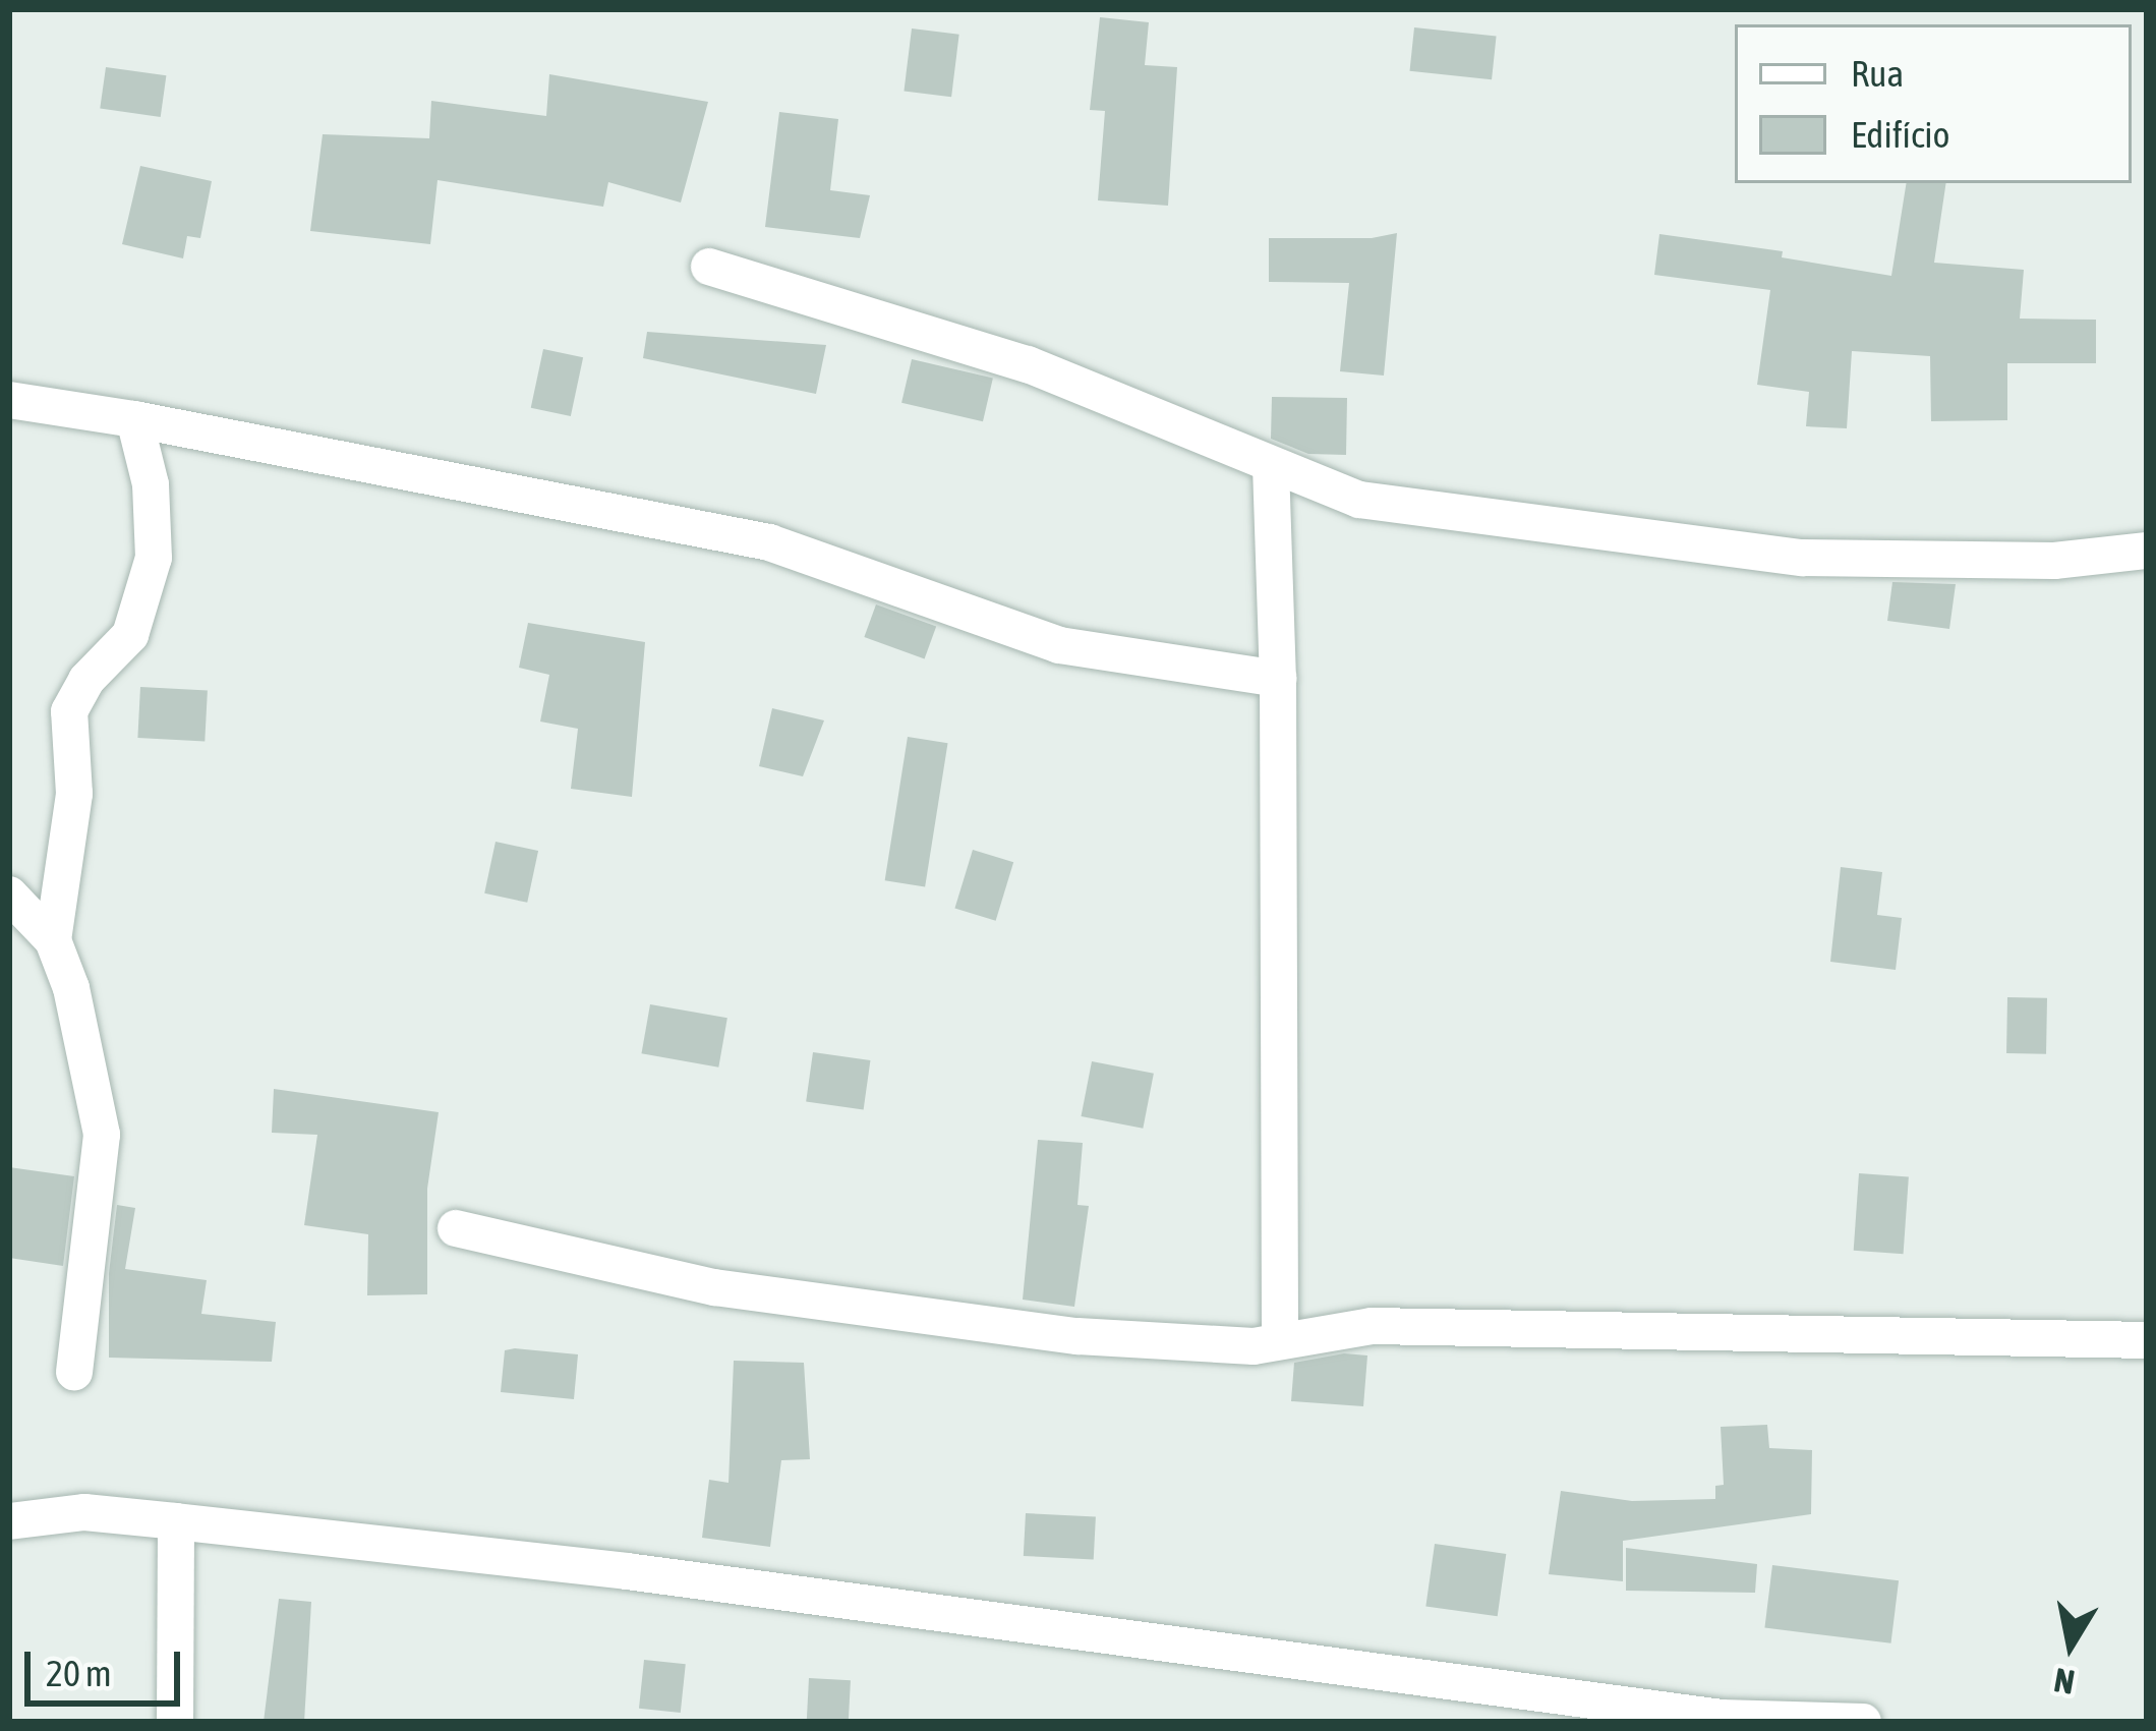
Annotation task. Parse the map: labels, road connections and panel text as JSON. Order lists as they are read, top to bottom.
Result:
{
  "legend": ["Rua", "Edifício"],
  "scale_bar": "20 m",
  "north": "bottom"
}
